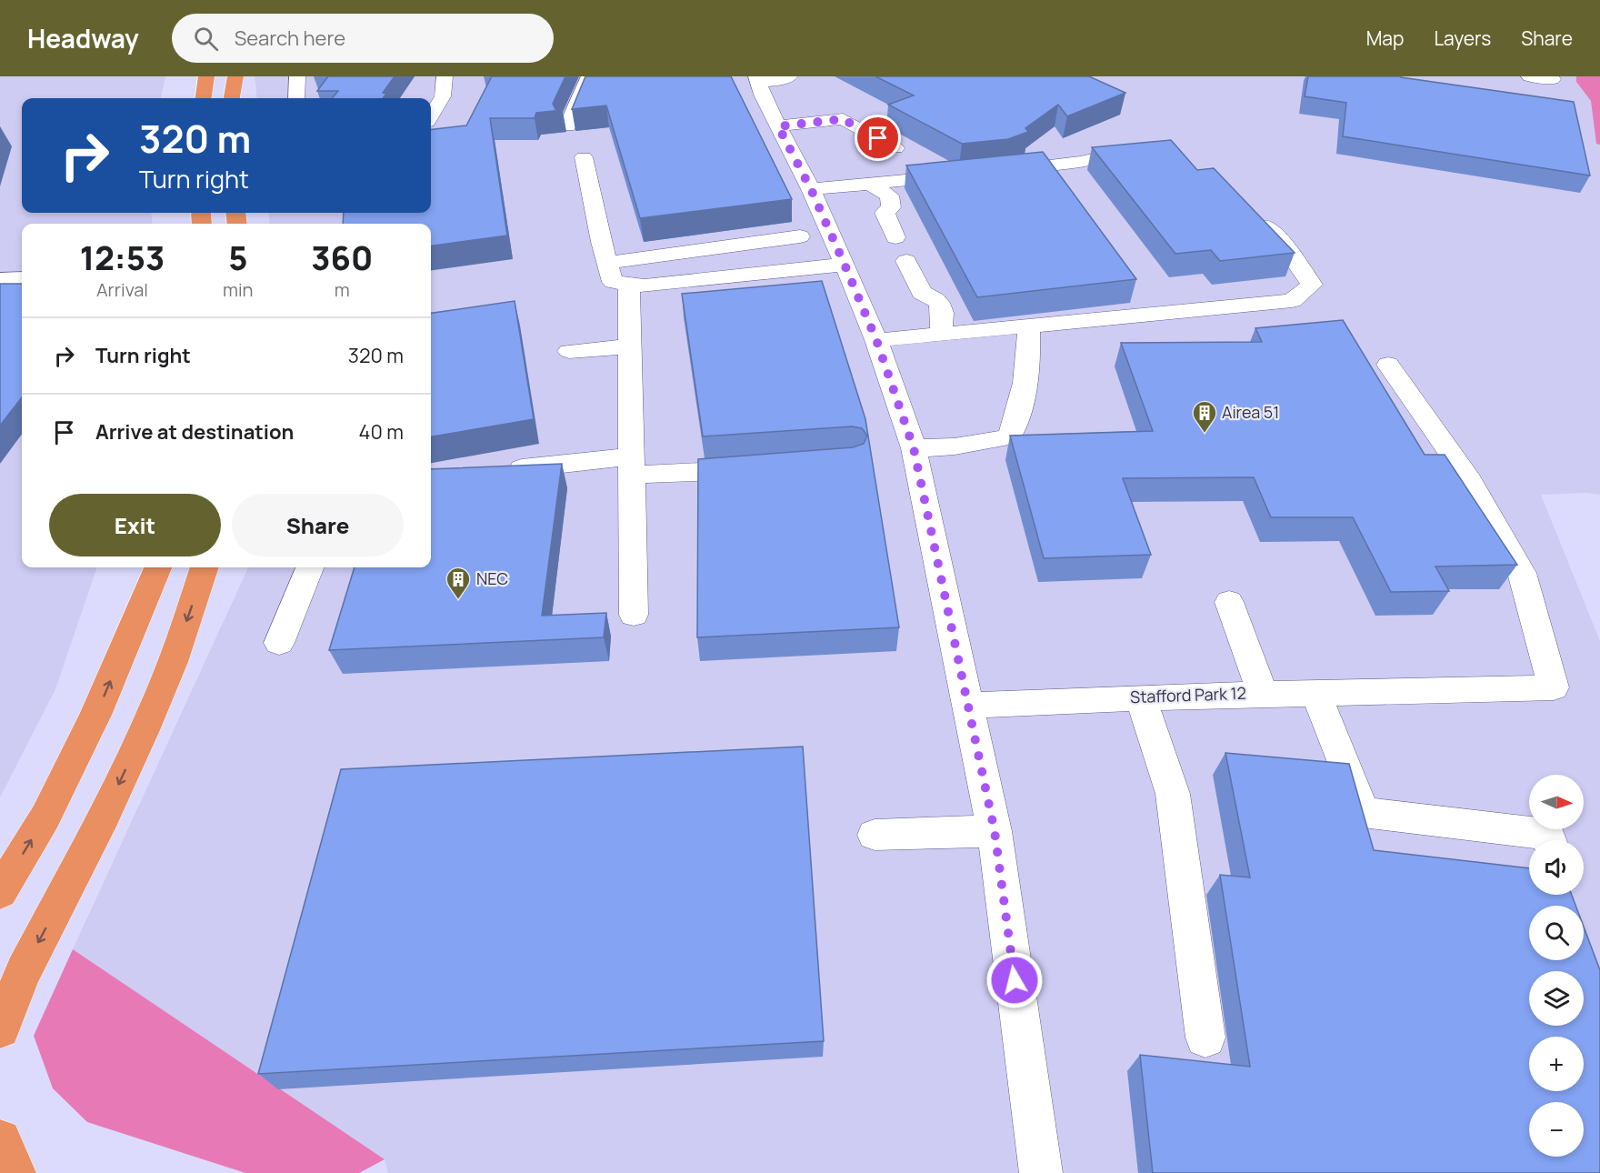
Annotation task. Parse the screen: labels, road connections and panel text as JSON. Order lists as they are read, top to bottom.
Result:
{
  "streets": {
    "street": ["Stafford Park 12"]
  },
  "places": {
    "building": ["Airea 51", "NEC"]
  },
  "north": "right",
  "page": {
    "header": "Headway",
    "search": "Search here",
    "nav": ["Map", "Layers", "Share"],
    "turn": ["320 m", "Turn right"],
    "eta": [
      "12:53",
      "Arrival",
      "5",
      "min",
      "360",
      "m"
    ],
    "list": [
      {
        "name": "Turn right",
        "value": "320 m"
      },
      {
        "name": "Arrive at destination",
        "value": "40 m"
      }
    ],
    "buttons": ["Exit", "Share"],
    "map_buttons": ["+", "−"]
  }
}
